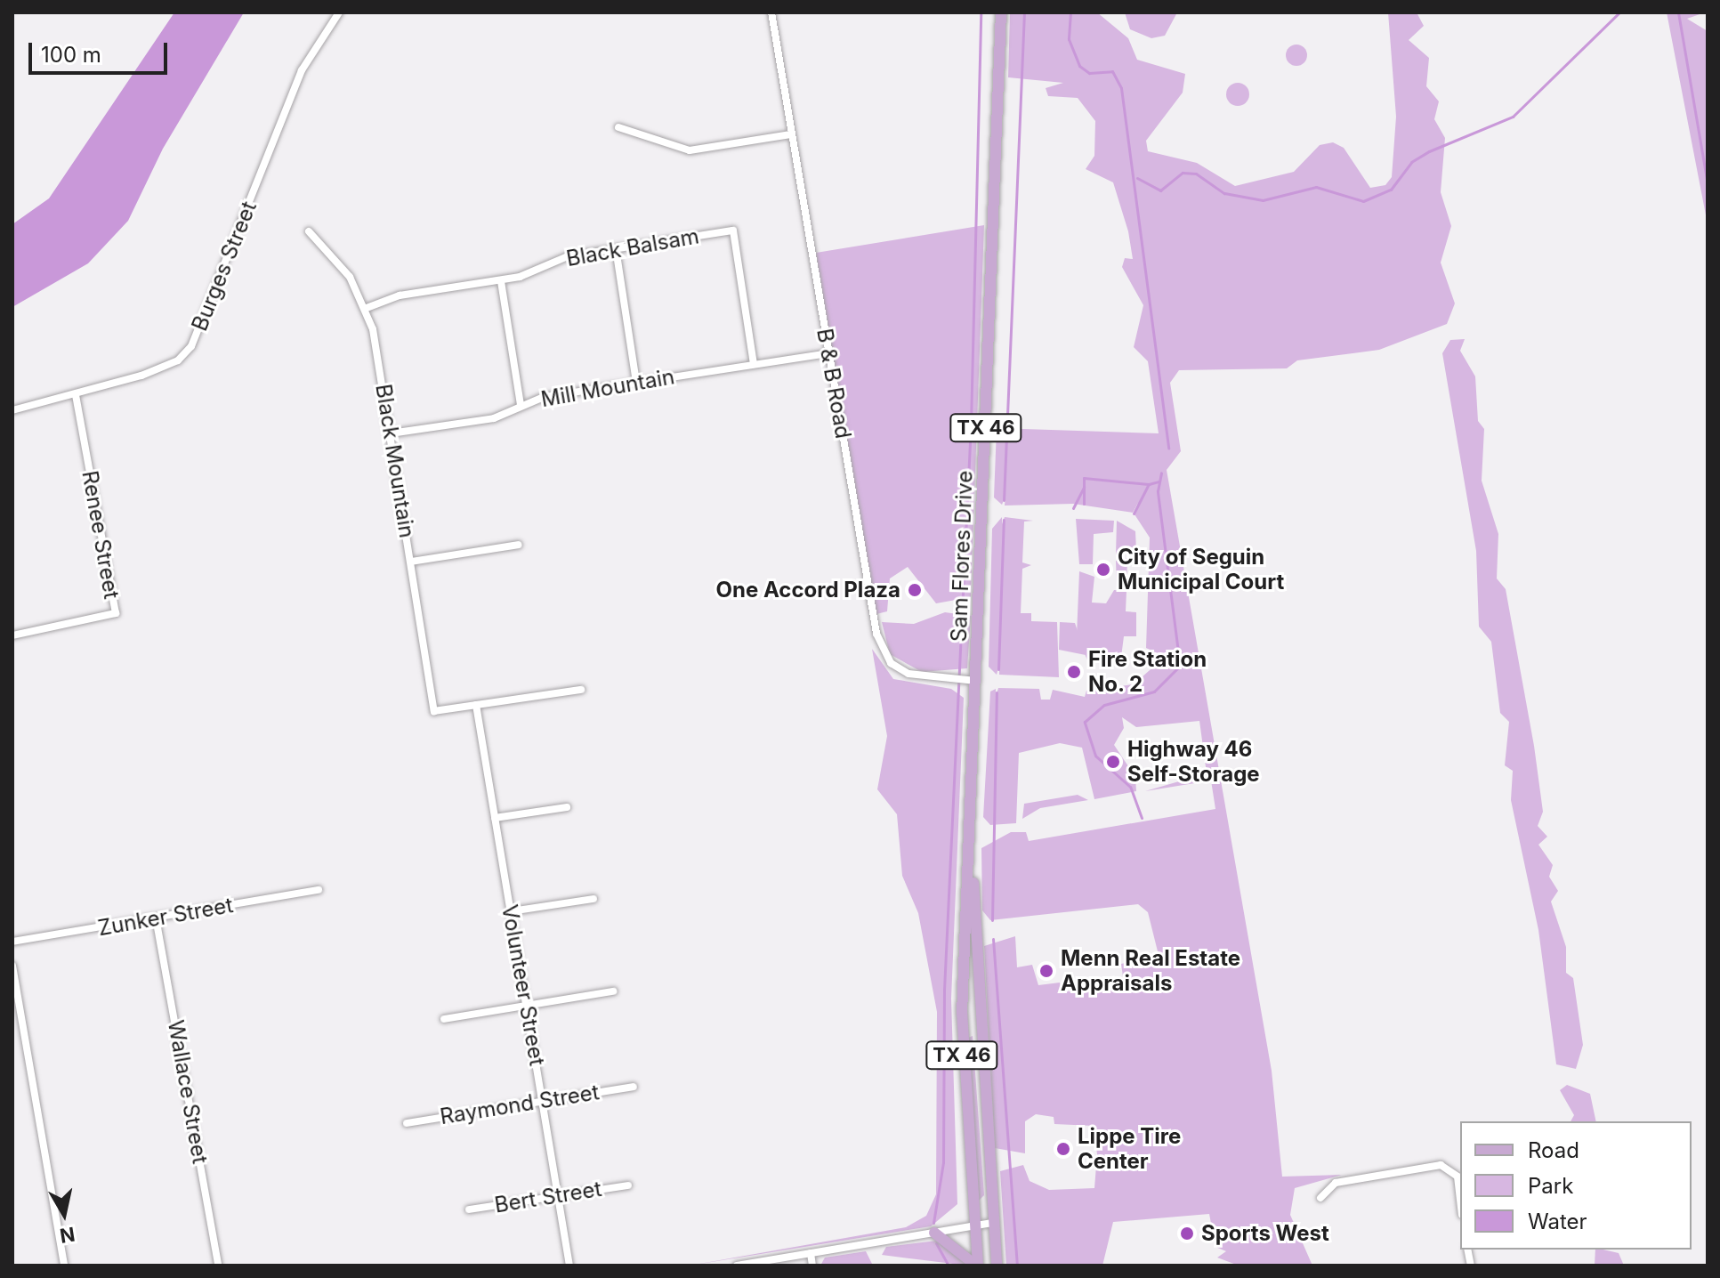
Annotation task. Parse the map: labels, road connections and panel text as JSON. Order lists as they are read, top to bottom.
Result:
{
  "streets": {
    "main road": ["TX 46", "Sam Flores Drive"],
    "street": [
      "Black Balsam",
      "Burges Street",
      "B & B Road",
      "Mill Mountain",
      "Black Mountain",
      "Renee Street",
      "Zunker Street",
      "Volunteer Street",
      "Wallace Street",
      "Raymond Street",
      "Bert Street"
    ]
  },
  "crossings": [
    ["Black Balsam", "Mill Mountain"],
    ["Black Balsam", "Black Mountain"],
    ["Burges Street", "Renee Street"],
    ["B & B Road", "Mill Mountain"],
    ["B & B Road", "Sam Flores Drive"],
    ["Mill Mountain", "Black Mountain"],
    ["Black Mountain", "Volunteer Street"],
    ["Zunker Street", "Wallace Street"],
    ["Volunteer Street", "Raymond Street"],
    ["Volunteer Street", "Bert Street"]
  ],
  "places": [
    "City of Seguin Municipal Court",
    "One Accord Plaza",
    "Fire Station No. 2",
    "Highway 46 Self-Storage",
    "Menn Real Estate Appraisals",
    "Lippe Tire Center",
    "Sports West"
  ],
  "legend": ["Road", "Park", "Water"],
  "scale_bar": "100 m",
  "north": "bottom"
}
